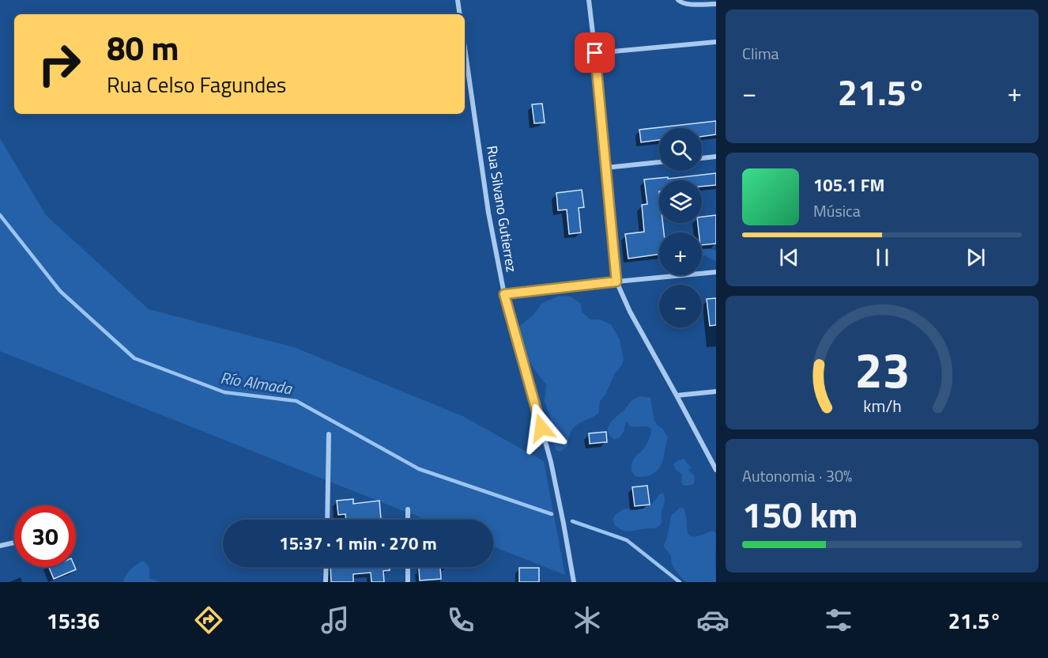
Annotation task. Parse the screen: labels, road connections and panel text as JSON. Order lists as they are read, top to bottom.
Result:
{
  "streets": {
    "street": ["Rua Silvano Gutierrez"]
  },
  "water": ["Río Almada"],
  "page": {
    "tile": [
      "Clima",
      ["Autonomia · 30%", "150 km"]
    ],
    "turn": ["80 m", "Rua Celso Fagundes"],
    "heat": ["−", "21.5°", "+"],
    "map_buttons": ["+", "−"],
    "song": ["105.1 FM", "Música"],
    "limit": "30",
    "trip": "15:37 · 1 min · 270 m",
    "tabs": ["15:36", "21.5°"],
    "gauge": ["23", "km/h"]
  }
}
